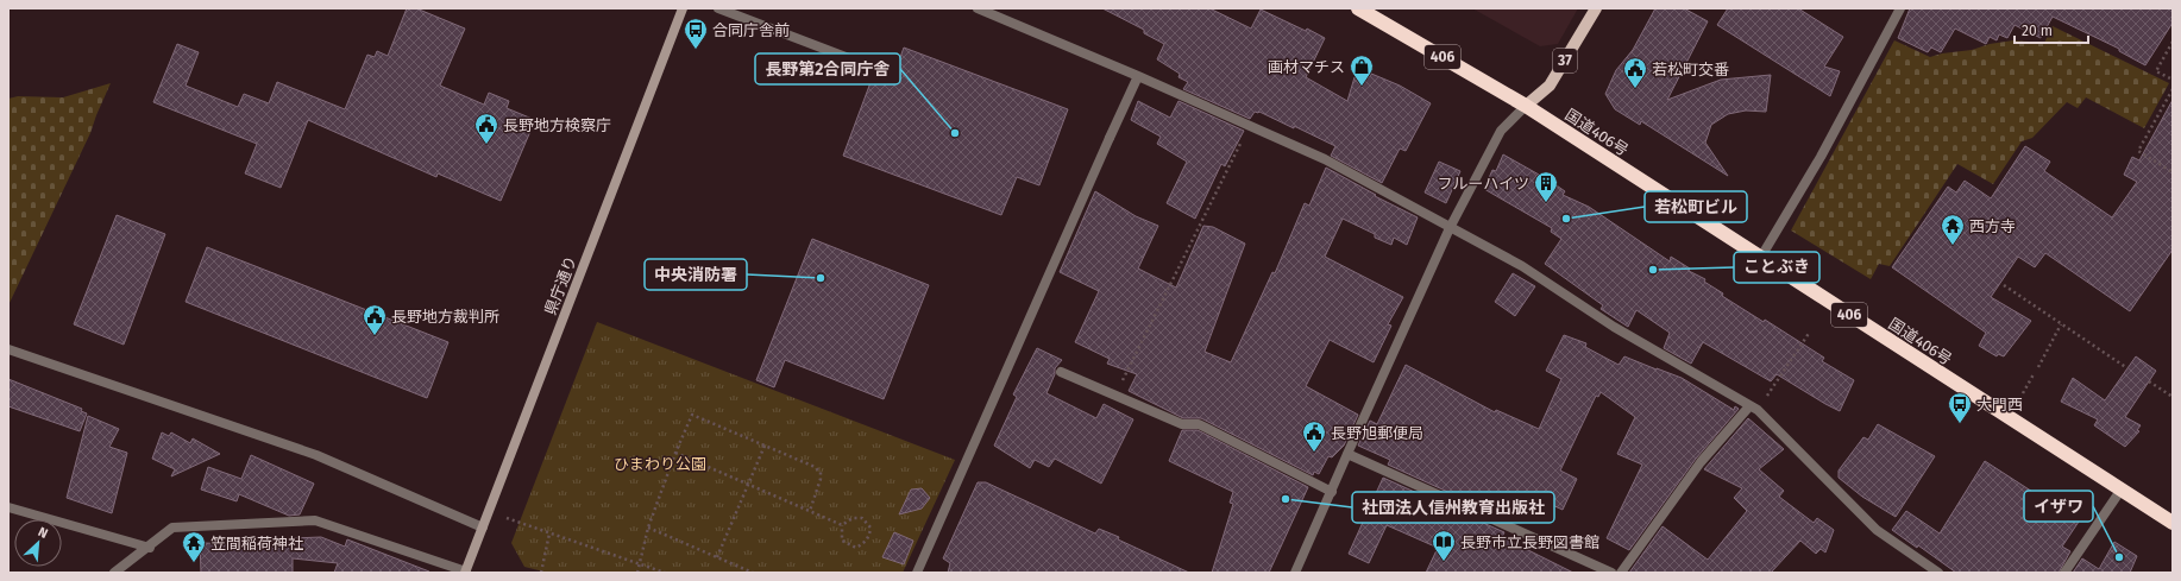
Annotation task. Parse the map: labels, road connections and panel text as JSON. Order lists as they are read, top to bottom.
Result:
{
  "streets": {
    "highway": ["406", "国道406号"],
    "main road": ["37", "県庁通り"]
  },
  "crossings": [
    ["37", "国道406号"]
  ],
  "parks": ["ひまわり公園"],
  "places": {
    "bus stop": ["合同庁舎前", "大門西"],
    "shop": ["画材マチス"],
    "public building": [
      "若松町交番",
      "長野地方検察庁",
      "長野地方裁判所",
      "長野旭郵便局"
    ],
    "other": [
      "長野第2合同庁舎",
      "若松町ビル",
      "ことぶき",
      "中央消防署",
      "社団法人信州教育出版社",
      "イザワ"
    ],
    "building": ["フルーハイツ"],
    "temple": ["西方寺", "笠間稲荷神社"],
    "library": ["長野市立長野図書館"]
  },
  "scale_bar": "20 m",
  "north": "top right"
}
